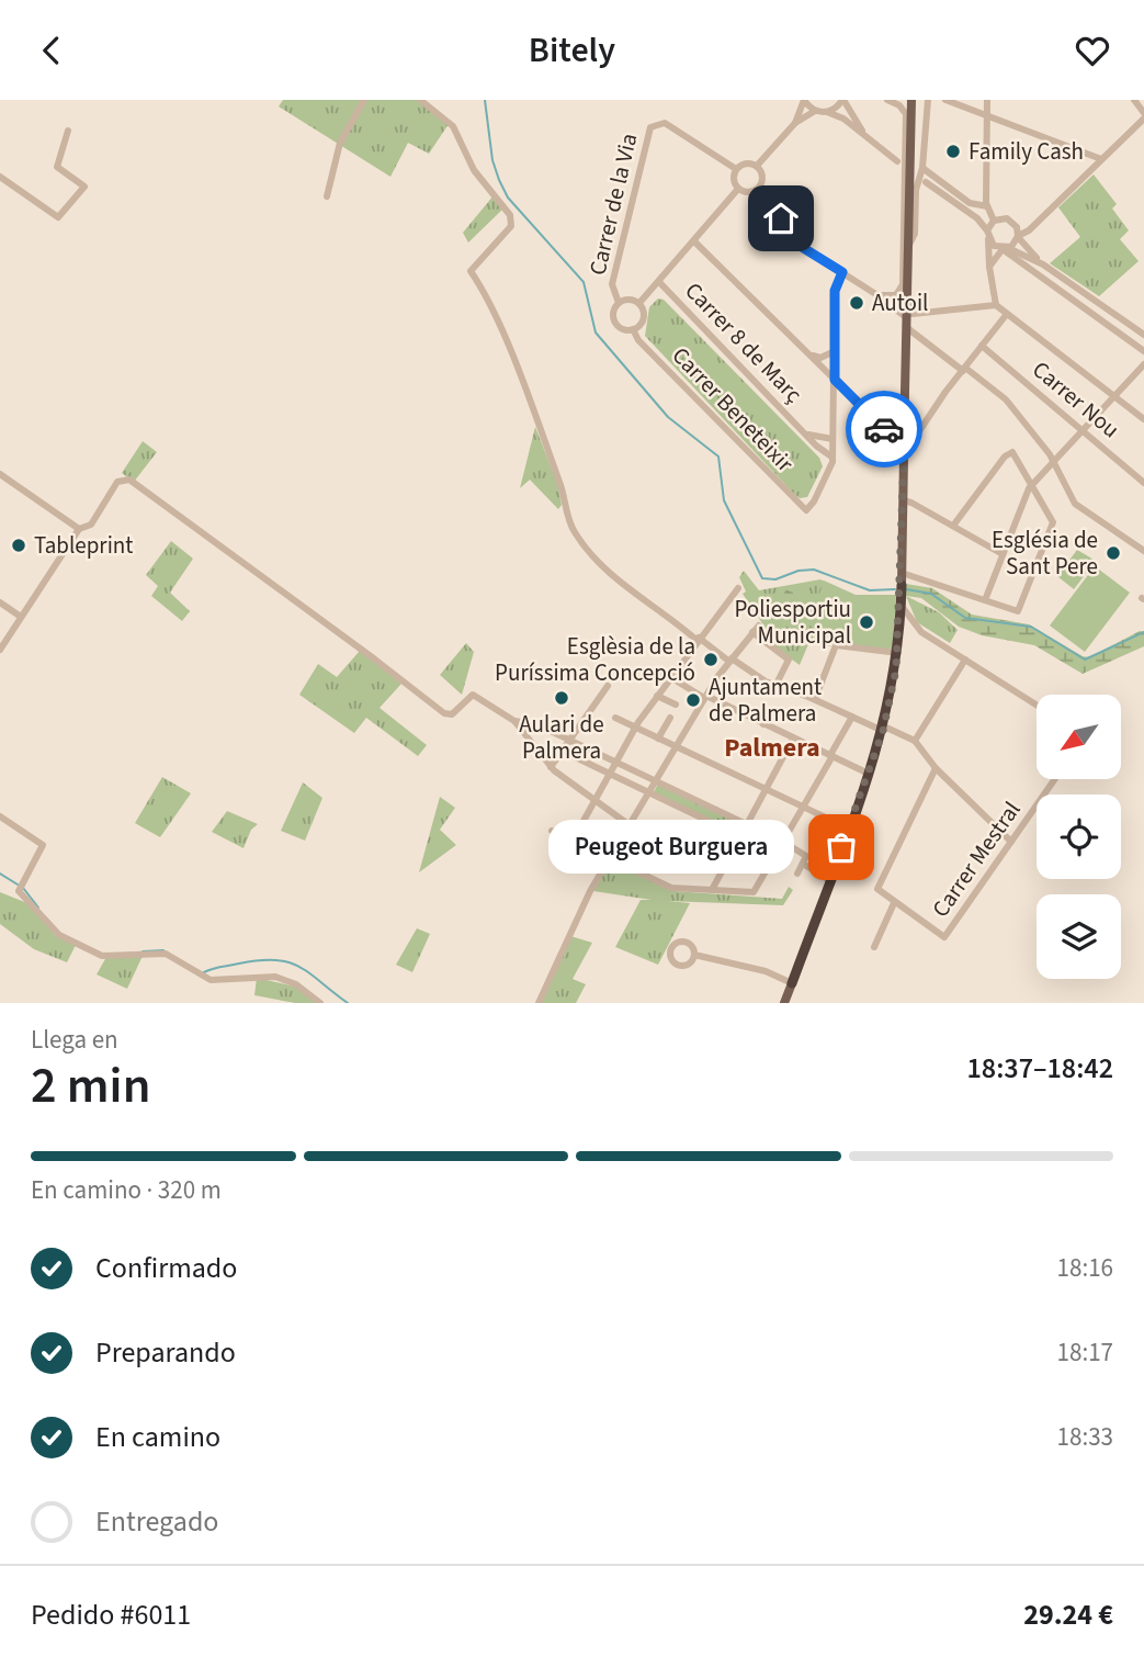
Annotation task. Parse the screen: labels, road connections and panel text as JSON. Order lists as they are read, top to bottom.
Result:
{
  "streets": {
    "street": [
      "Carrer de la Via",
      "Carrer 8 de Març",
      "Carrer Nou",
      "Carrer Beneteixir",
      "Carrer Mestral"
    ]
  },
  "crossings": [
    ["Carrer de la Via", "Carrer Beneteixir"],
    ["Carrer 8 de Març", "Carrer Beneteixir"]
  ],
  "districts": ["Palmera"],
  "places": [
    "Family Cash",
    "Autoil",
    "Tableprint",
    "Església de Sant Pere",
    "Poliesportiu Municipal",
    "Esglèsia de la Puríssima Concepció",
    "Aulari de Palmera",
    "Ajuntament de Palmera",
    "Peugeot Burguera"
  ],
  "north": "bottom left",
  "page": {
    "header": "Bitely",
    "bubble": "Peugeot Burguera",
    "heading": ["2 min", "Llega en", "18:37–18:42"],
    "panel": ["Pedido #6011", "29.24 €"],
    "bar": "En camino · 320 m",
    "list": [
      ["Confirmado", "18:16"],
      ["Preparando", "18:17"],
      ["En camino", "18:33"],
      "Entregado"
    ]
  }
}
